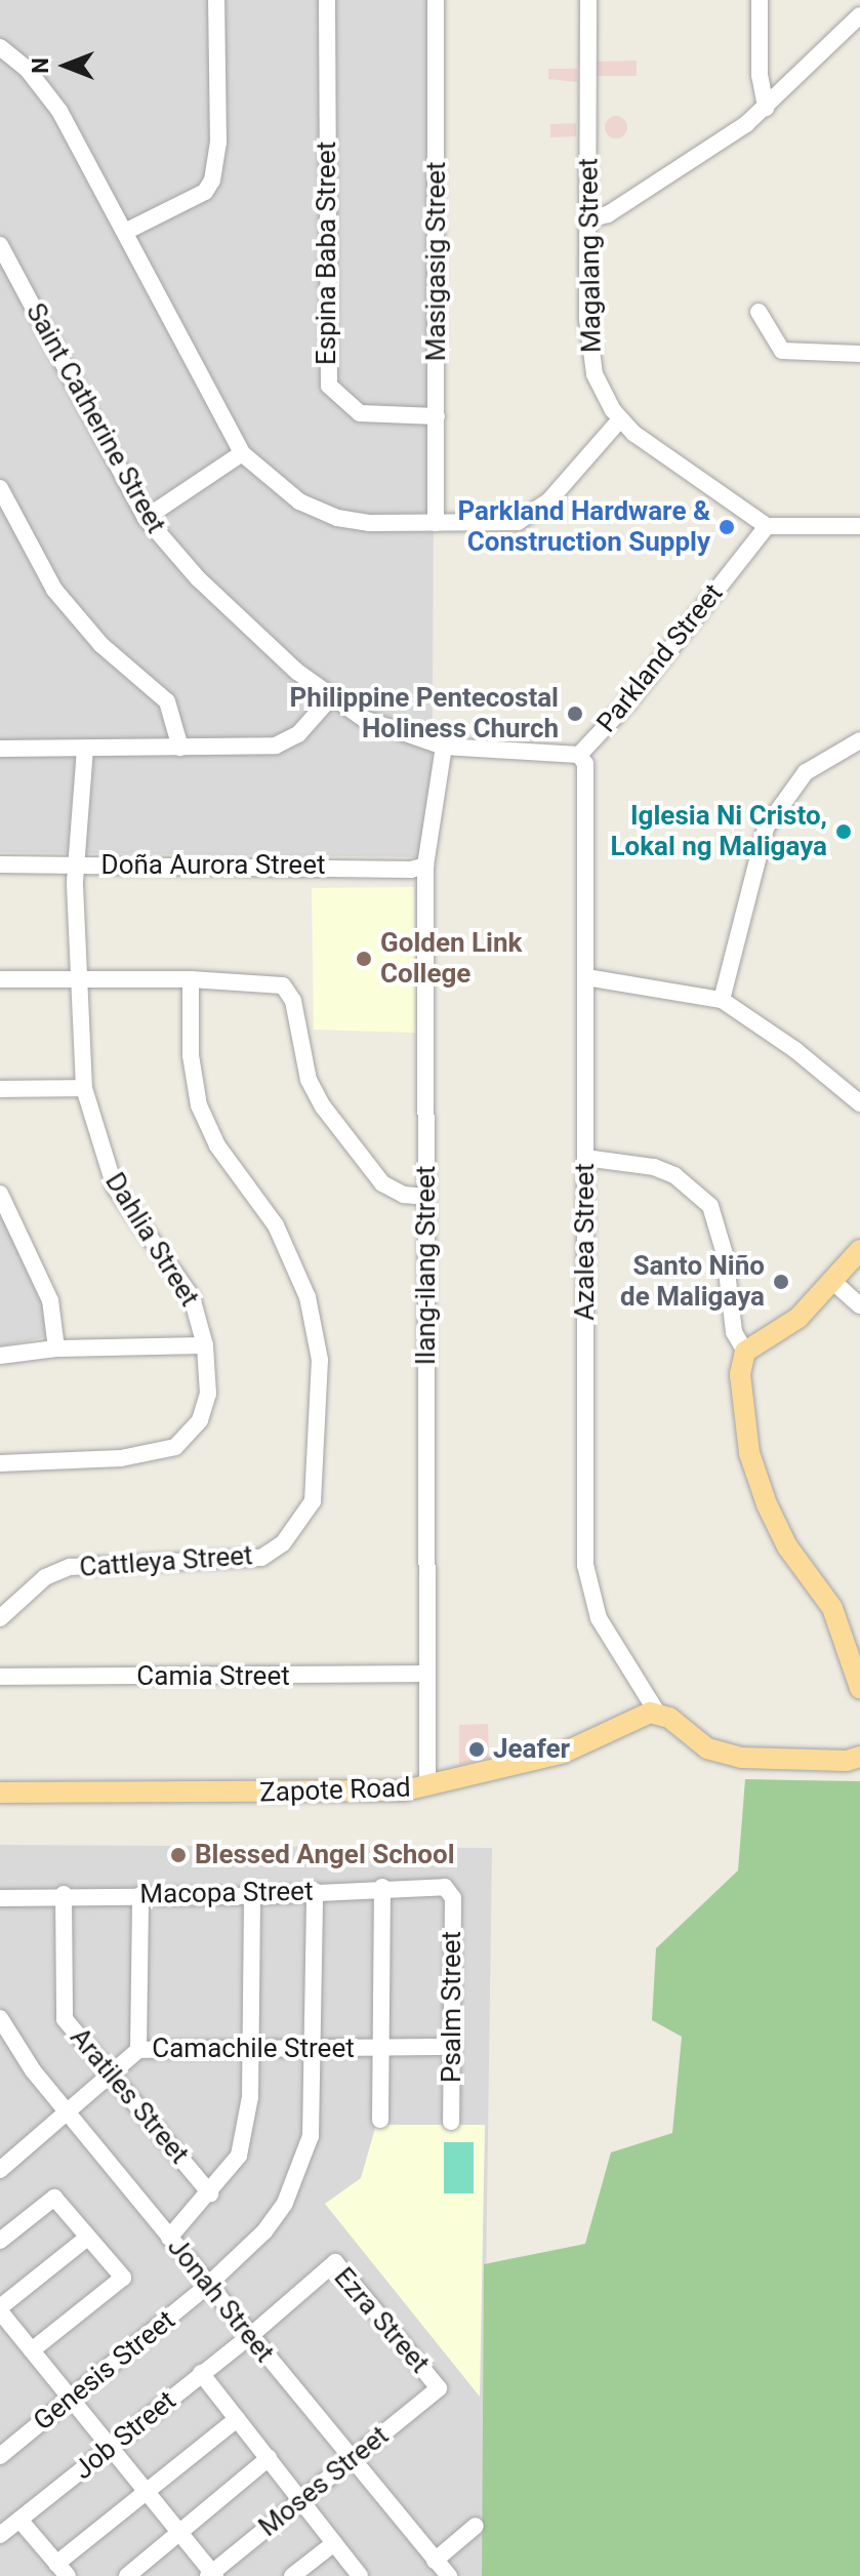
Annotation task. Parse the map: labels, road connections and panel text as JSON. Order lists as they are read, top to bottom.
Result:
{
  "streets": {
    "main road": ["Zapote Road"],
    "street": [
      "Espina Baba Street",
      "Magalang Street",
      "Masigasig Street",
      "Saint Catherine Street",
      "Parkland Street",
      "Doña Aurora Street",
      "Dahlia Street",
      "Azalea Street",
      "Ilang-ilang Street",
      "Cattleya Street",
      "Camia Street",
      "Macopa Street",
      "Psalm Street",
      "Camachile Street",
      "Aratiles Street",
      "Jonah Street",
      "Ezra Street",
      "Genesis Street",
      "Job Street",
      "Moses Street"
    ]
  },
  "crossings": [
    ["Espina Baba Street", "Masigasig Street"],
    ["Magalang Street", "Parkland Street"],
    ["Saint Catherine Street", "Parkland Street"],
    ["Saint Catherine Street", "Ilang-ilang Street"],
    ["Parkland Street", "Azalea Street"],
    ["Parkland Street", "Ilang-ilang Street"],
    ["Doña Aurora Street", "Dahlia Street"],
    ["Doña Aurora Street", "Ilang-ilang Street"],
    ["Azalea Street", "Zapote Road"],
    ["Ilang-ilang Street", "Camia Street"],
    ["Ilang-ilang Street", "Zapote Road"],
    ["Macopa Street", "Psalm Street"],
    ["Macopa Street", "Aratiles Street"],
    ["Macopa Street", "Genesis Street"],
    ["Psalm Street", "Camachile Street"],
    ["Camachile Street", "Aratiles Street"],
    ["Camachile Street", "Jonah Street"],
    ["Camachile Street", "Genesis Street"],
    ["Jonah Street", "Ezra Street"],
    ["Jonah Street", "Genesis Street"],
    ["Jonah Street", "Job Street"],
    ["Jonah Street", "Moses Street"],
    ["Ezra Street", "Job Street"],
    ["Ezra Street", "Moses Street"]
  ],
  "places": [
    "Parkland Hardware & Construction Supply",
    "Philippine Pentecostal Holiness Church",
    "Iglesia Ni Cristo, Lokal ng Maligaya",
    "Golden Link College",
    "Santo Niño de Maligaya",
    "Jeafer",
    "Blessed Angel School"
  ],
  "north": "left"
}
